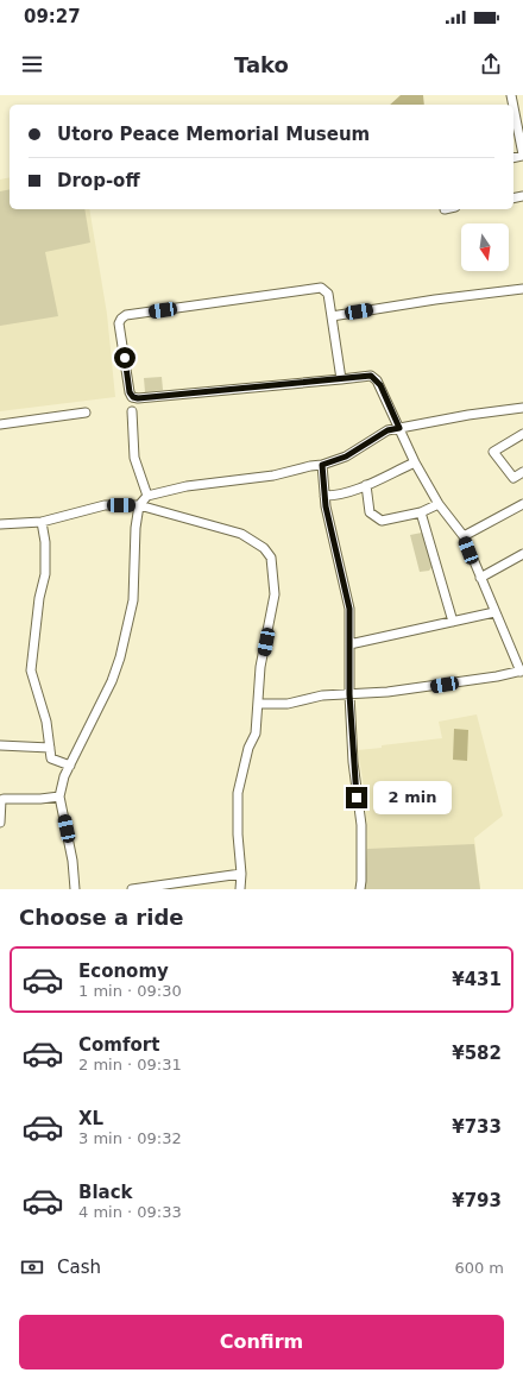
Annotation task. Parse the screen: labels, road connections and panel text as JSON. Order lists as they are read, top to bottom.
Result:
{
  "north": "bottom",
  "page": {
    "status": "09:27",
    "header": "Tako",
    "banner": ["Utoro Peace Memorial Museum", "Drop-off"],
    "bubble": "2 min",
    "heading": "Choose a ride",
    "list": [
      {
        "name": "Economy",
        "note": "1 min · 09:30",
        "value": "¥431"
      },
      {
        "name": "Comfort",
        "note": "2 min · 09:31",
        "value": "¥582"
      },
      {
        "name": "XL",
        "note": "3 min · 09:32",
        "value": "¥733"
      },
      {
        "name": "Black",
        "note": "4 min · 09:33",
        "value": "¥793"
      }
    ],
    "pay": ["Cash", "600 m"],
    "buttons": "Confirm"
  }
}
